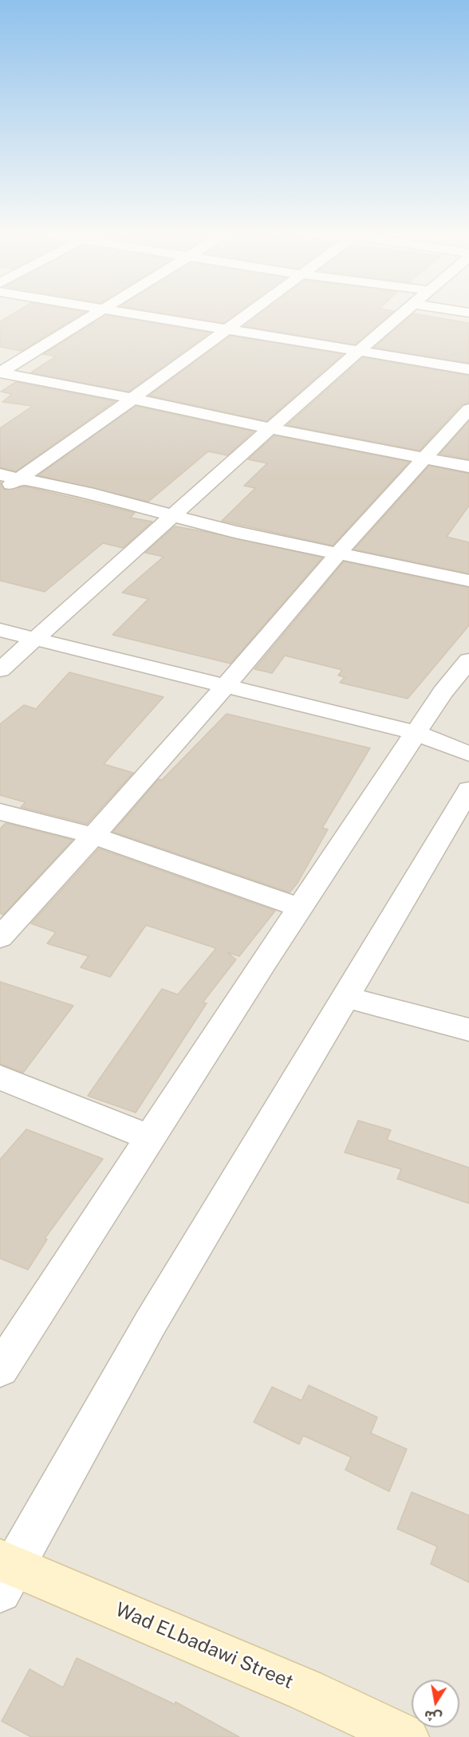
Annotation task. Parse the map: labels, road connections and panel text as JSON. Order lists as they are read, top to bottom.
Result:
{
  "streets": {
    "street": ["Wad ELbadawi Street"]
  },
  "north": "bottom"
}
